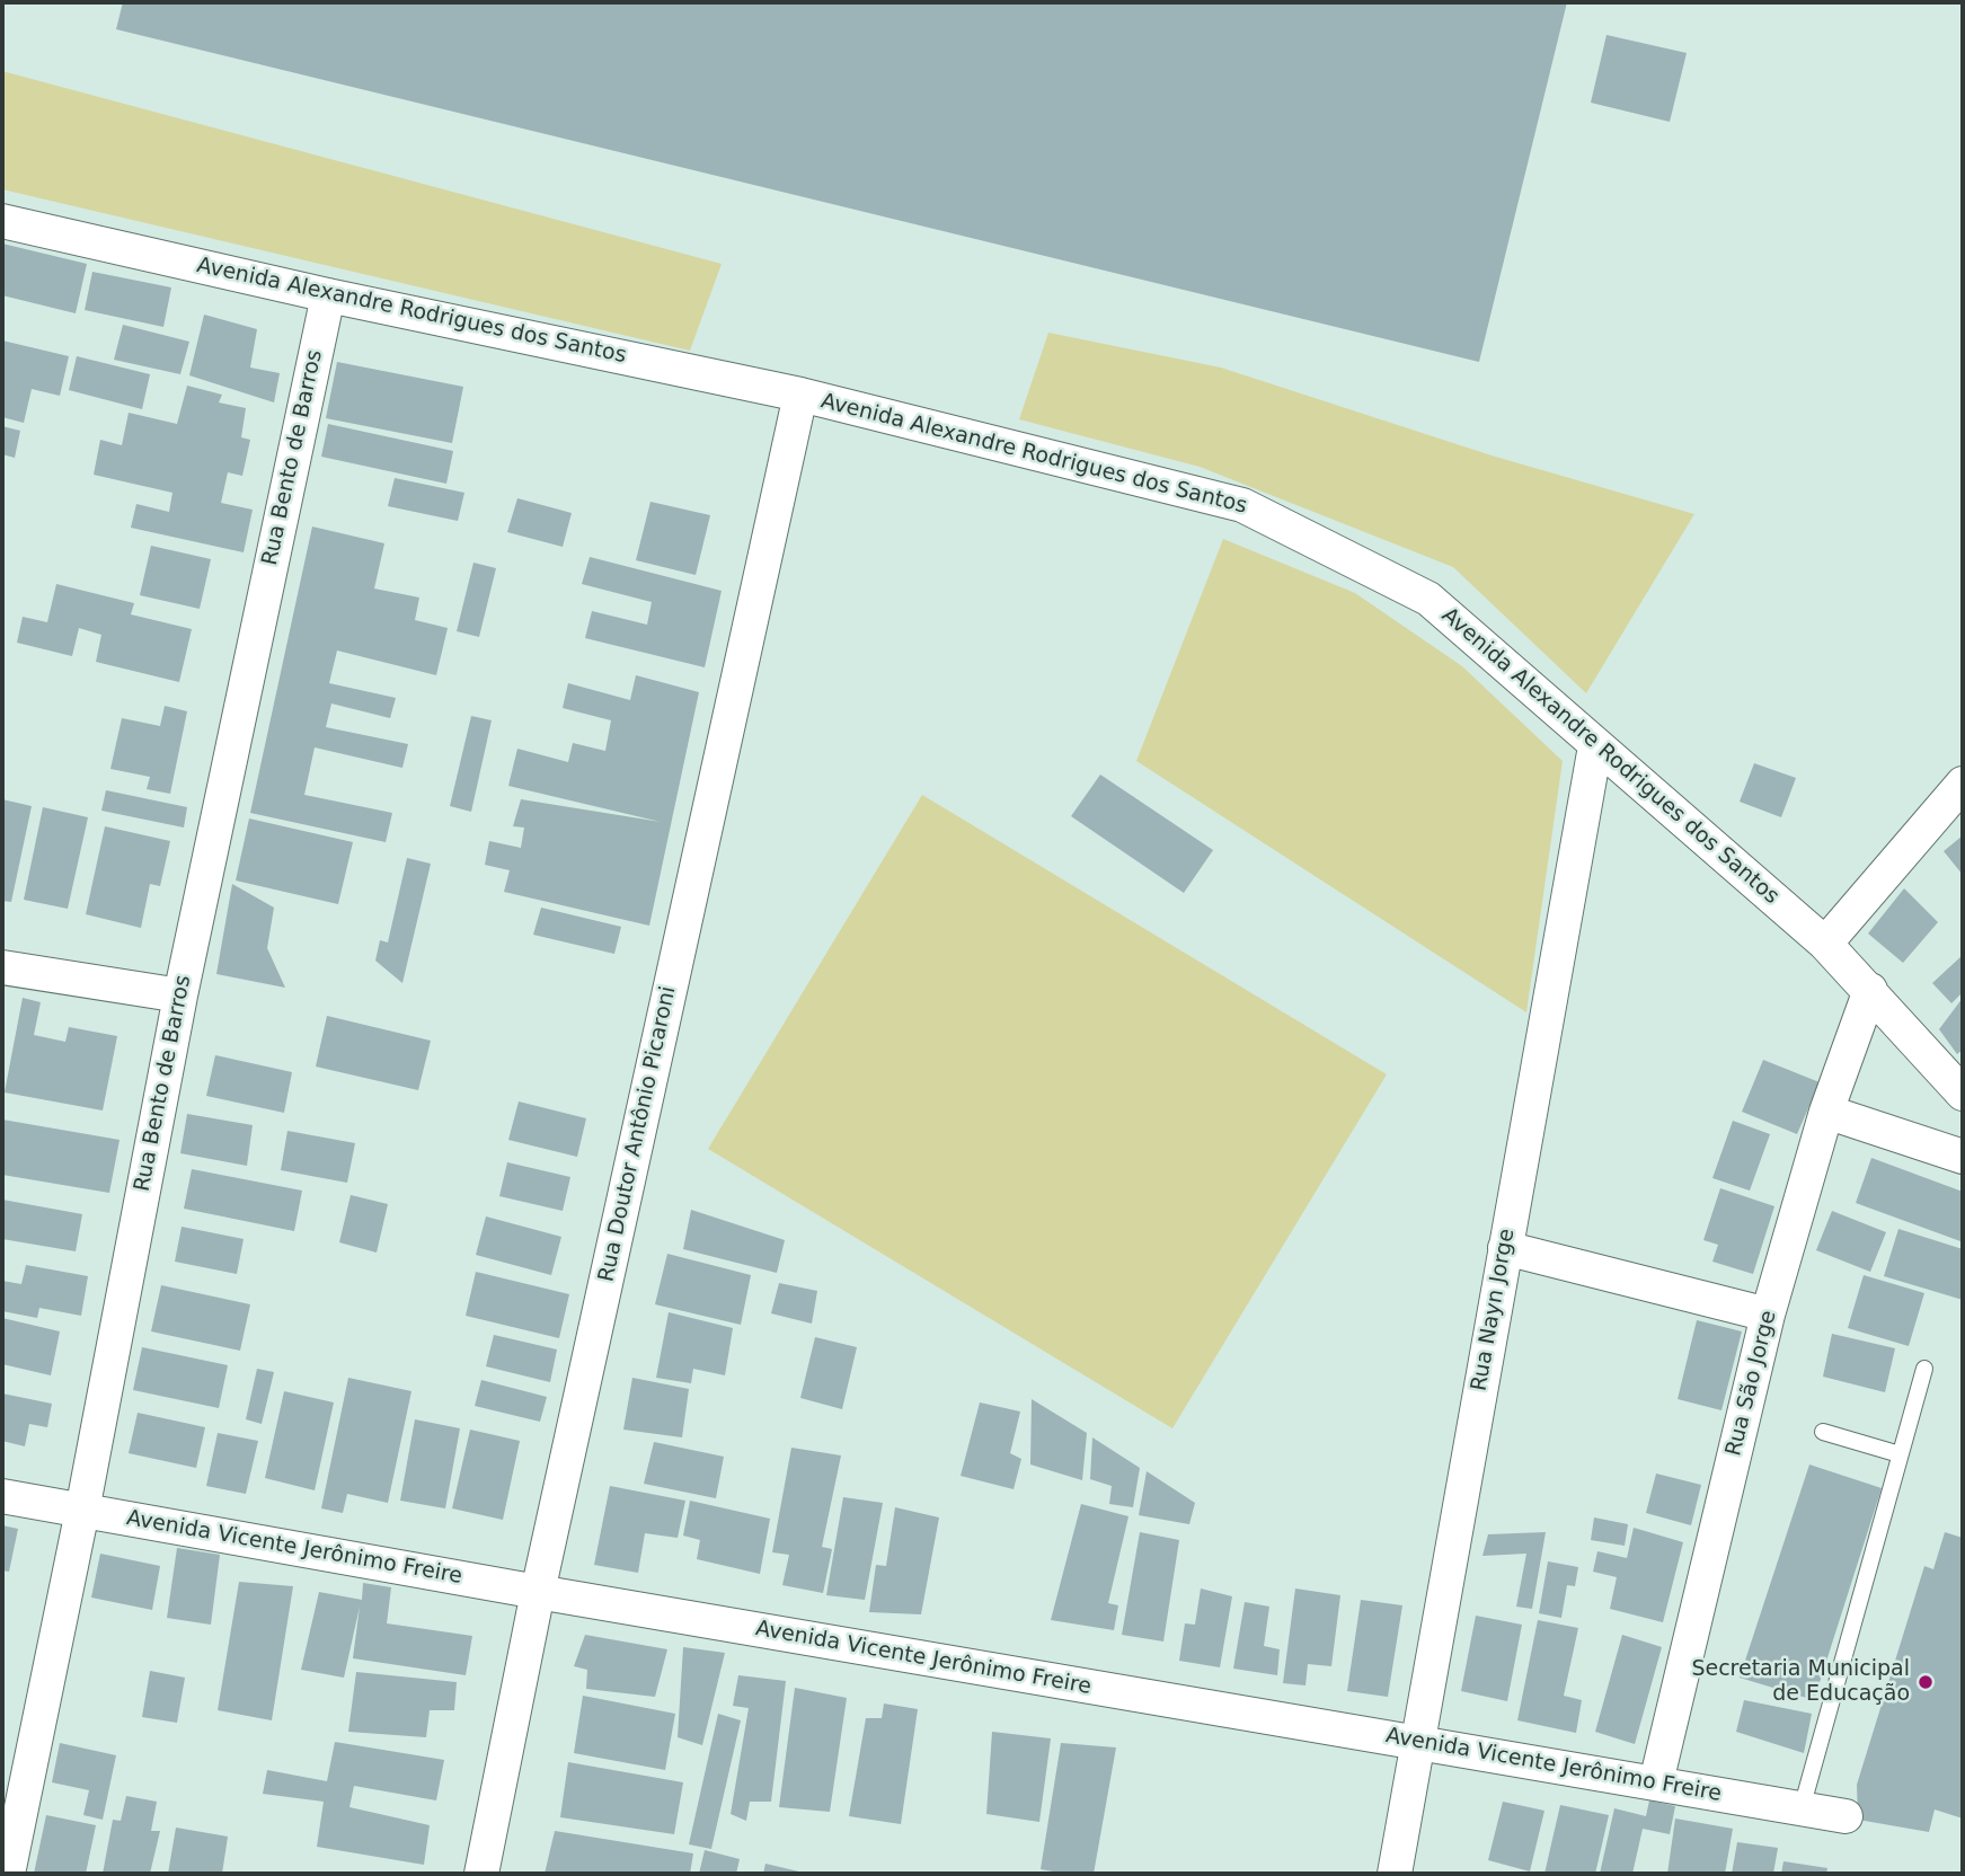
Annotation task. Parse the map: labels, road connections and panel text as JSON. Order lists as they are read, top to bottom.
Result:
{
  "streets": {
    "street": [
      "Avenida Alexandre Rodrigues dos Santos",
      "Rua Bento de Barros",
      "Rua Doutor Antônio Picaroni",
      "Rua Nayn Jorge",
      "Rua São Jorge",
      "Avenida Vicente Jerônimo Freire"
    ]
  },
  "crossings": [
    ["Avenida Alexandre Rodrigues dos Santos", "Rua Bento de Barros"],
    ["Avenida Alexandre Rodrigues dos Santos", "Rua Doutor Antônio Picaroni"],
    ["Avenida Alexandre Rodrigues dos Santos", "Rua Nayn Jorge"],
    ["Avenida Alexandre Rodrigues dos Santos", "Rua São Jorge"],
    ["Rua Bento de Barros", "Avenida Vicente Jerônimo Freire"],
    ["Rua Doutor Antônio Picaroni", "Avenida Vicente Jerônimo Freire"],
    ["Rua Nayn Jorge", "Avenida Vicente Jerônimo Freire"],
    ["Rua São Jorge", "Avenida Vicente Jerônimo Freire"]
  ],
  "places": ["Secretaria Municipal de Educação"]
}
